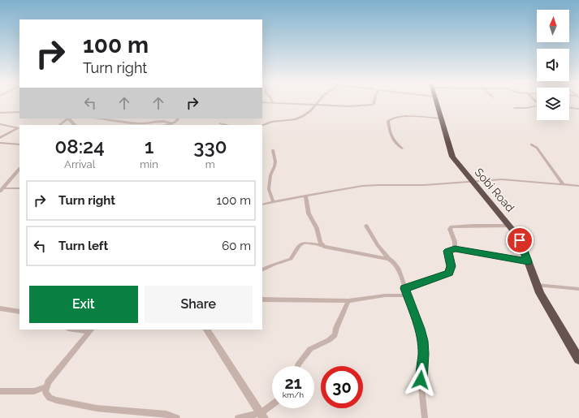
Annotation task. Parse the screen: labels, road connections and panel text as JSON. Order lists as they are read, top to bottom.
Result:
{
  "streets": {
    "highway": ["Sobi Road"]
  },
  "north": "top",
  "page": {
    "turn": ["100 m", "Turn right"],
    "eta": [
      "08:24",
      "Arrival",
      "1",
      "min",
      "330",
      "m"
    ],
    "list": [
      {
        "name": "Turn right",
        "value": "100 m"
      },
      {
        "name": "Turn left",
        "value": "60 m"
      }
    ],
    "buttons": ["Exit", "Share"],
    "speed": "21 km/h",
    "limit": "30"
  }
}
